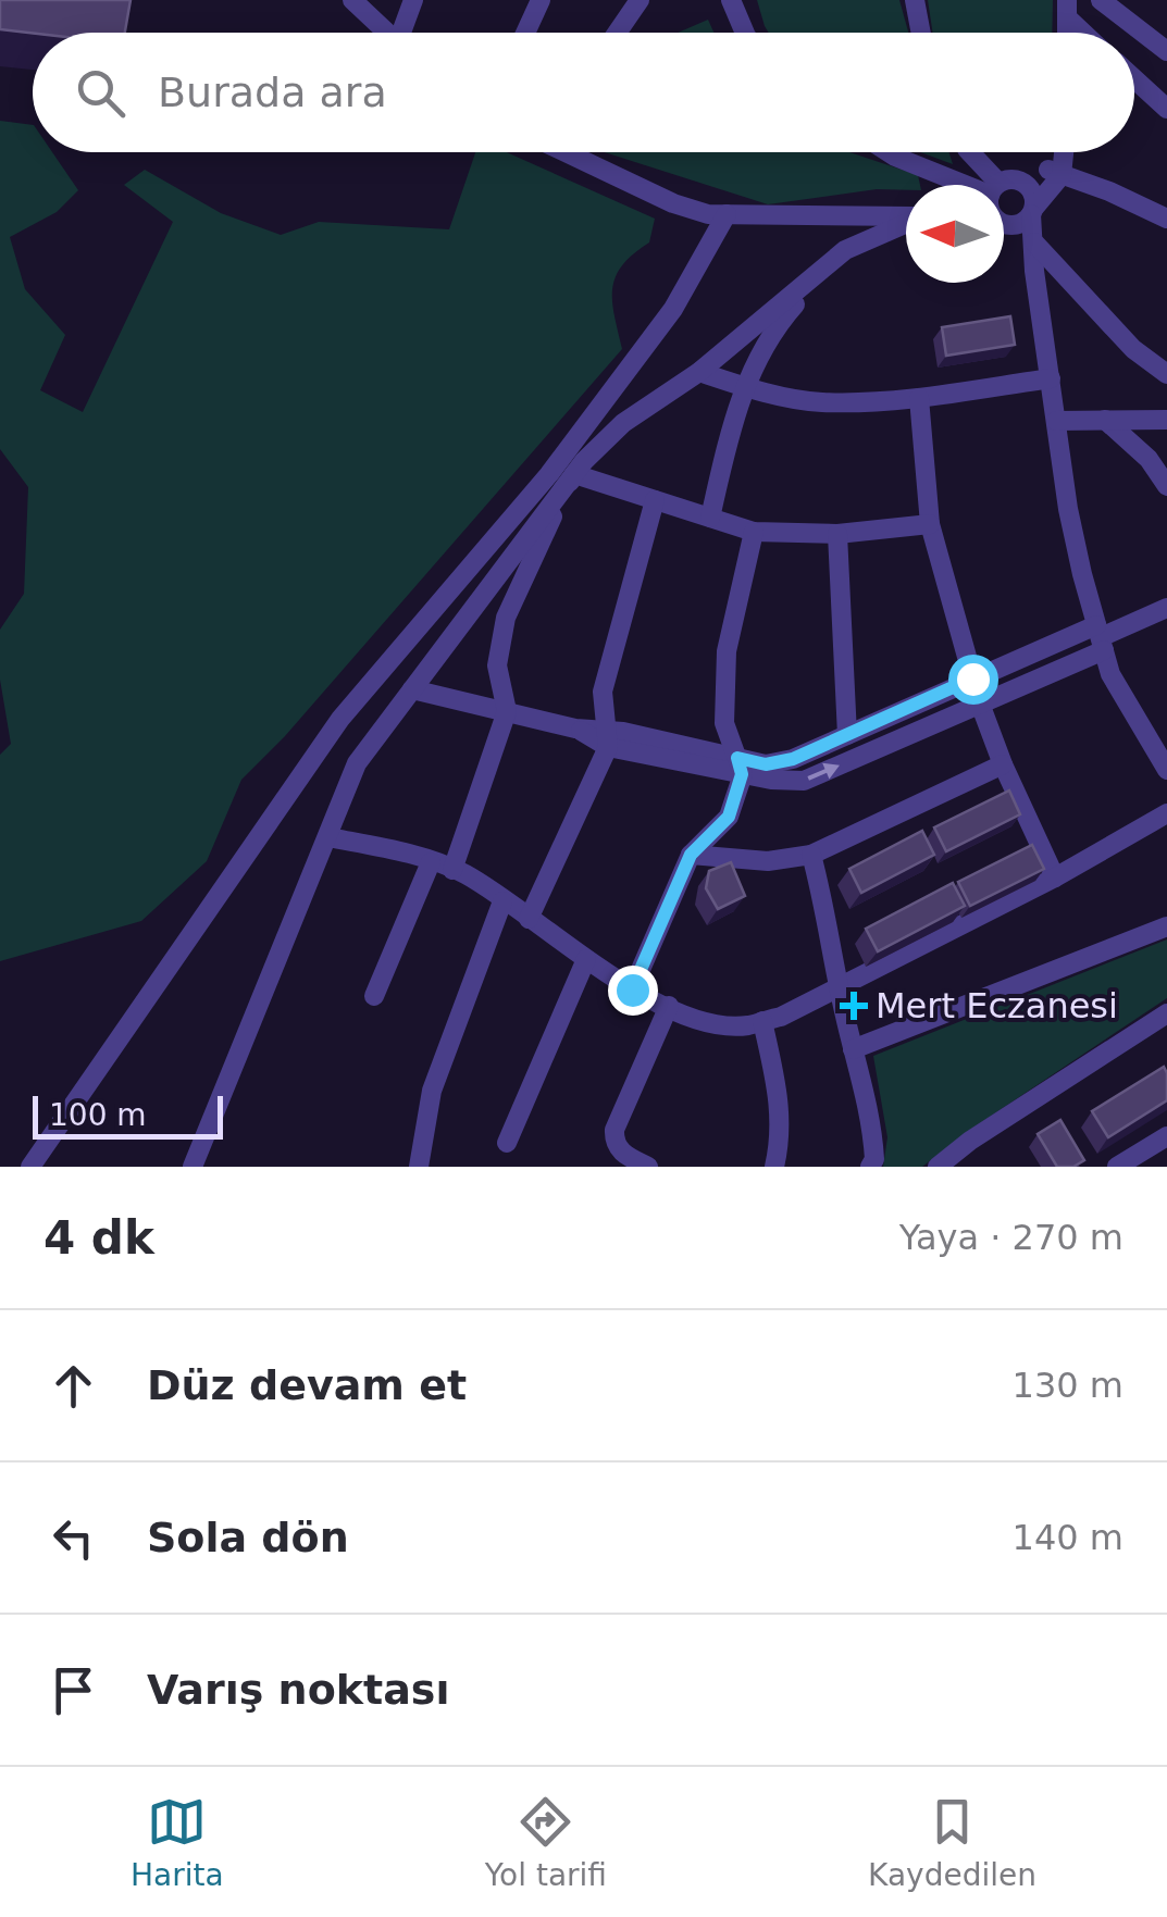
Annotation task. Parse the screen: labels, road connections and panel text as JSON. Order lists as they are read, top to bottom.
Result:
{
  "places": {
    "health": ["Mert Eczanesi"]
  },
  "scale_bar": "100 m",
  "north": "left",
  "page": {
    "search": "Burada ara",
    "scale": "100 m",
    "heading": ["4 dk", "Yaya · 270 m"],
    "list": [
      ["Düz devam et", "130 m"],
      ["Sola dön", "140 m"],
      "Varış noktası"
    ],
    "nav": ["Harita", "Yol tarifi", "Kaydedilen"]
  }
}
